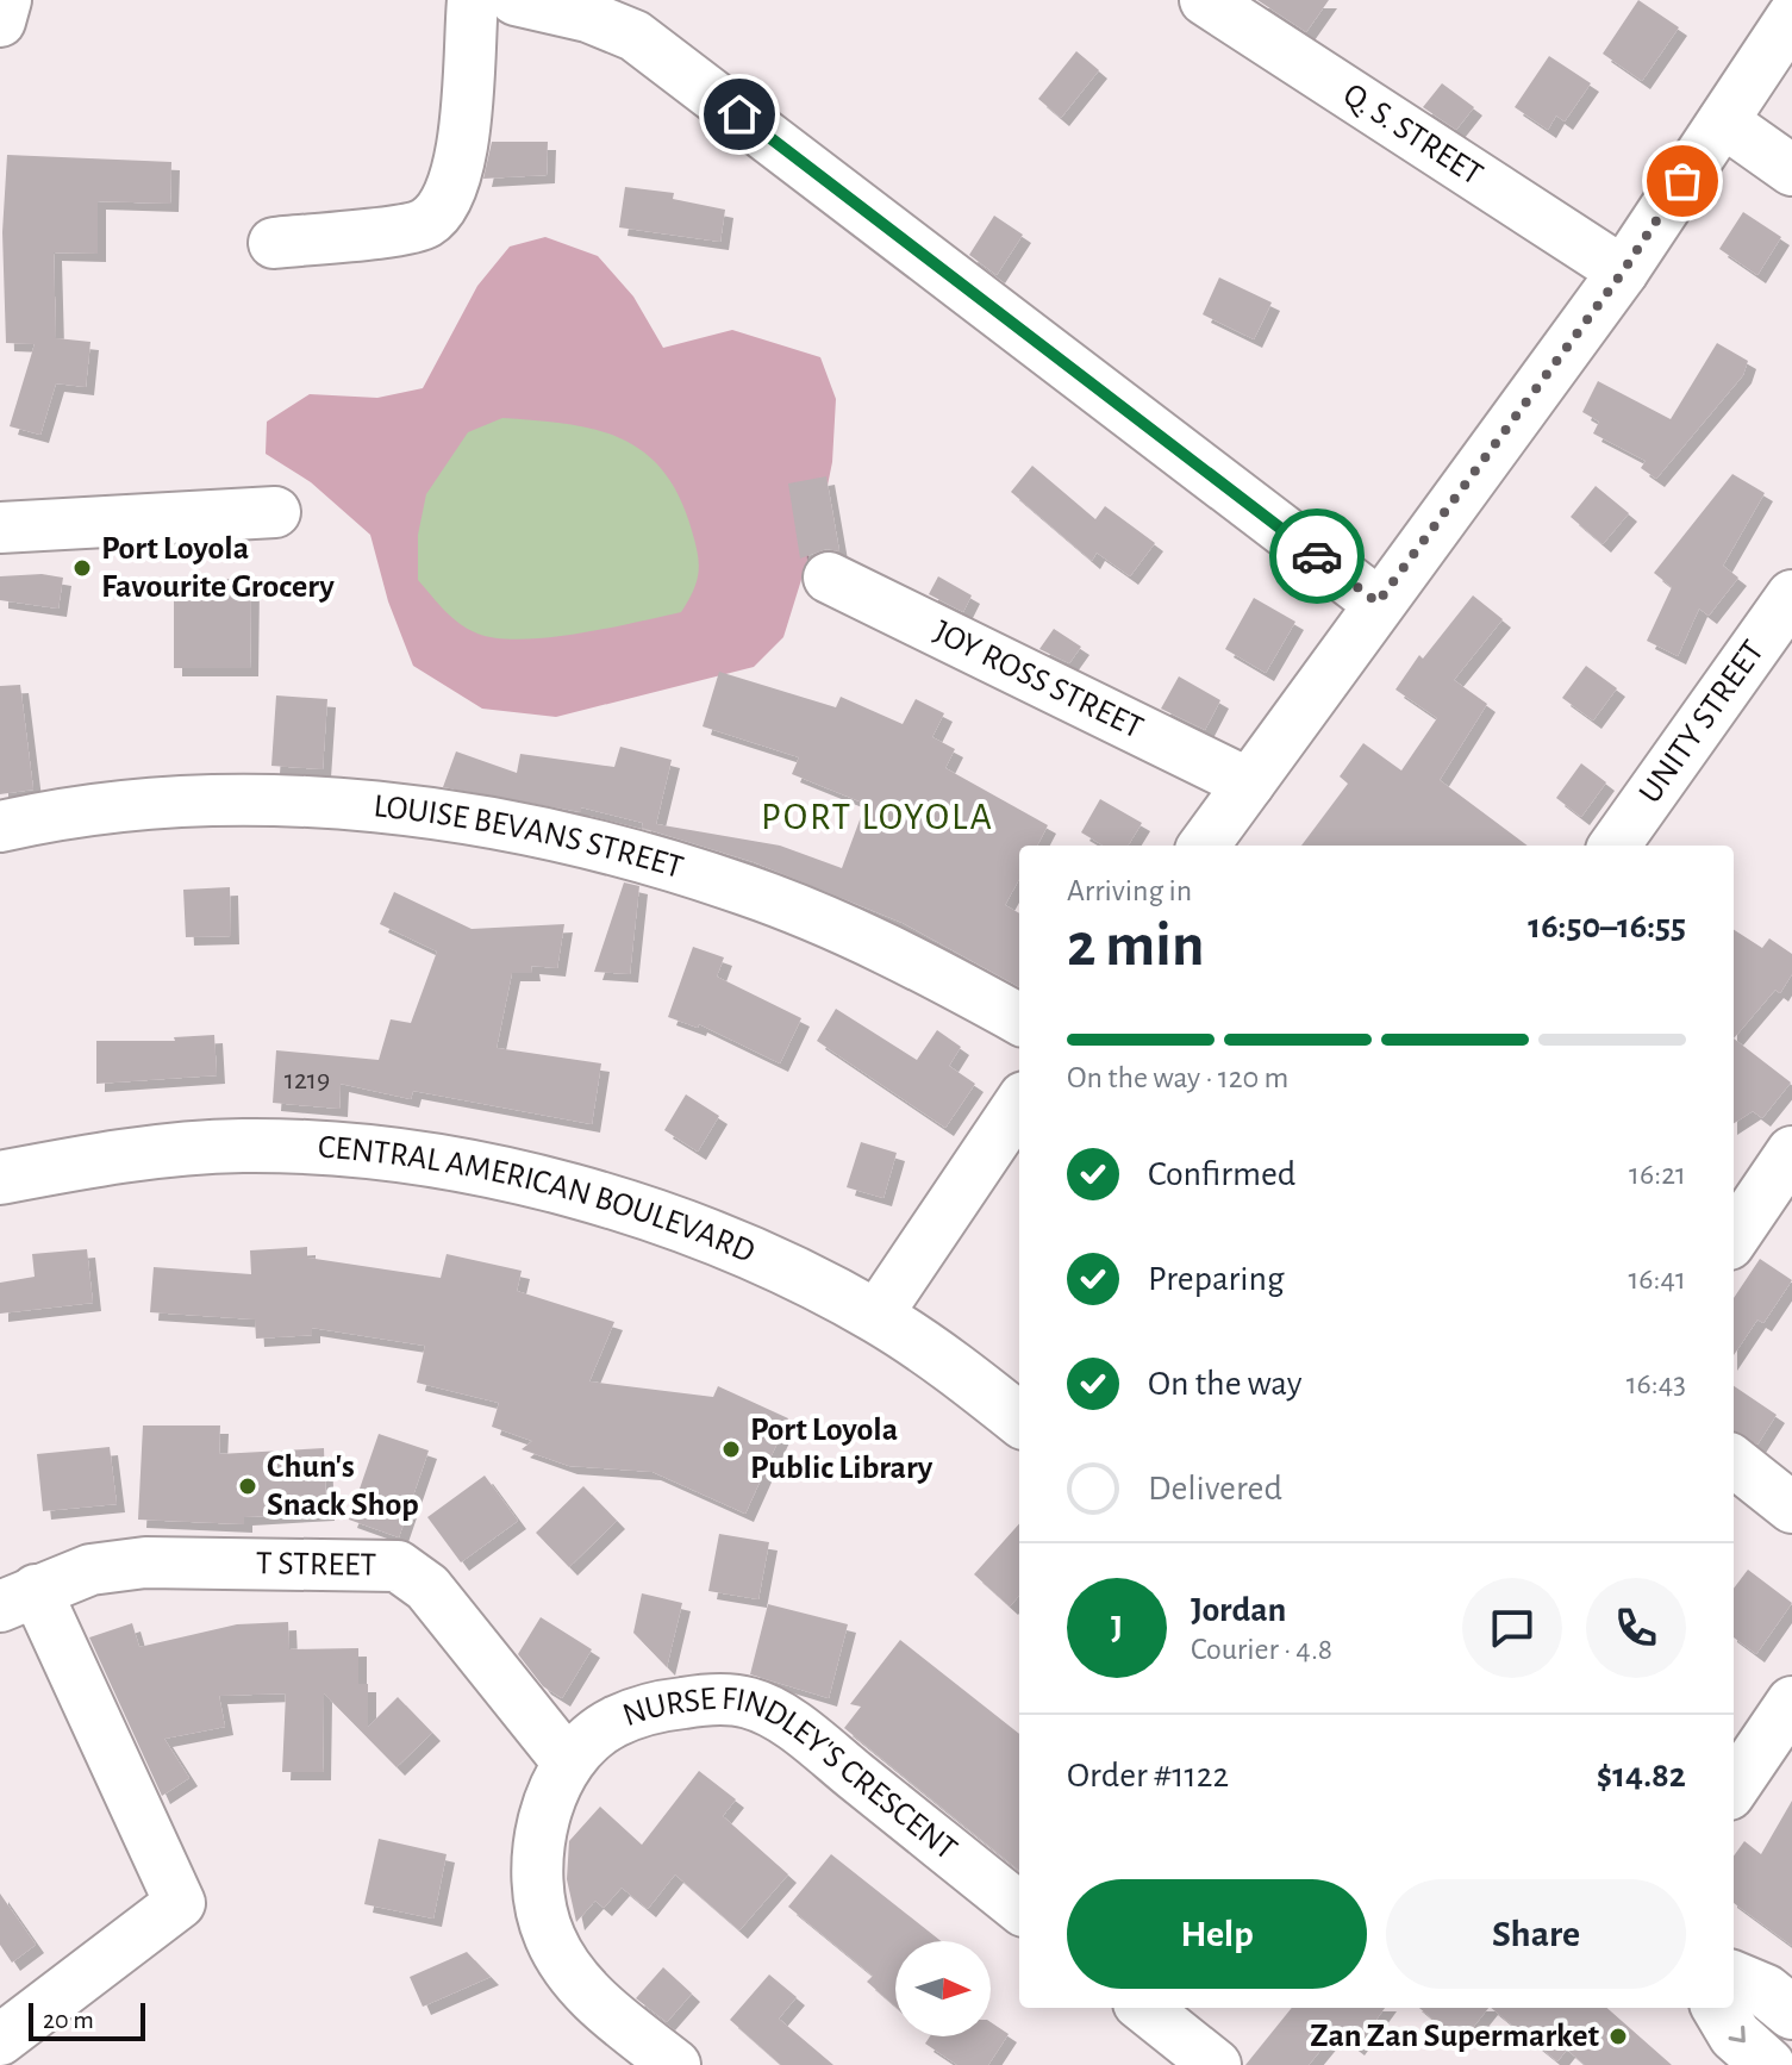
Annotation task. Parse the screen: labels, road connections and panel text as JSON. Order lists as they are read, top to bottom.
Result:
{
  "streets": {
    "main road": ["CENTRAL AMERICAN BOULEVARD"],
    "street": [
      "Q. S. STREET",
      "JOY ROSS STREET",
      "UNITY STREET",
      "LOUISE BEVANS STREET",
      "T STREET",
      "NURSE FINDLEY'S CRESCENT"
    ]
  },
  "crossings": [
    ["T STREET", "NURSE FINDLEY'S CRESCENT"]
  ],
  "districts": ["PORT LOYOLA"],
  "places": [
    "Port Loyola Favourite Grocery",
    "Port Loyola Public Library",
    "Chun's Snack Shop",
    "Zan Zan Supermarket"
  ],
  "house_numbers": ["1219"],
  "scale_bar": "20 m",
  "north": "right",
  "page": {
    "heading": ["2 min", "Arriving in", "16:50–16:55"],
    "panel": [
      "Jordan",
      "Courier · 4.8",
      "Order #1122",
      "$14.82"
    ],
    "bar": "On the way · 120 m",
    "list": [
      ["Confirmed", "16:21"],
      ["Preparing", "16:41"],
      ["On the way", "16:43"],
      "Delivered"
    ],
    "round": "J",
    "buttons": ["Help", "Share"],
    "scale": "20 m"
  }
}
